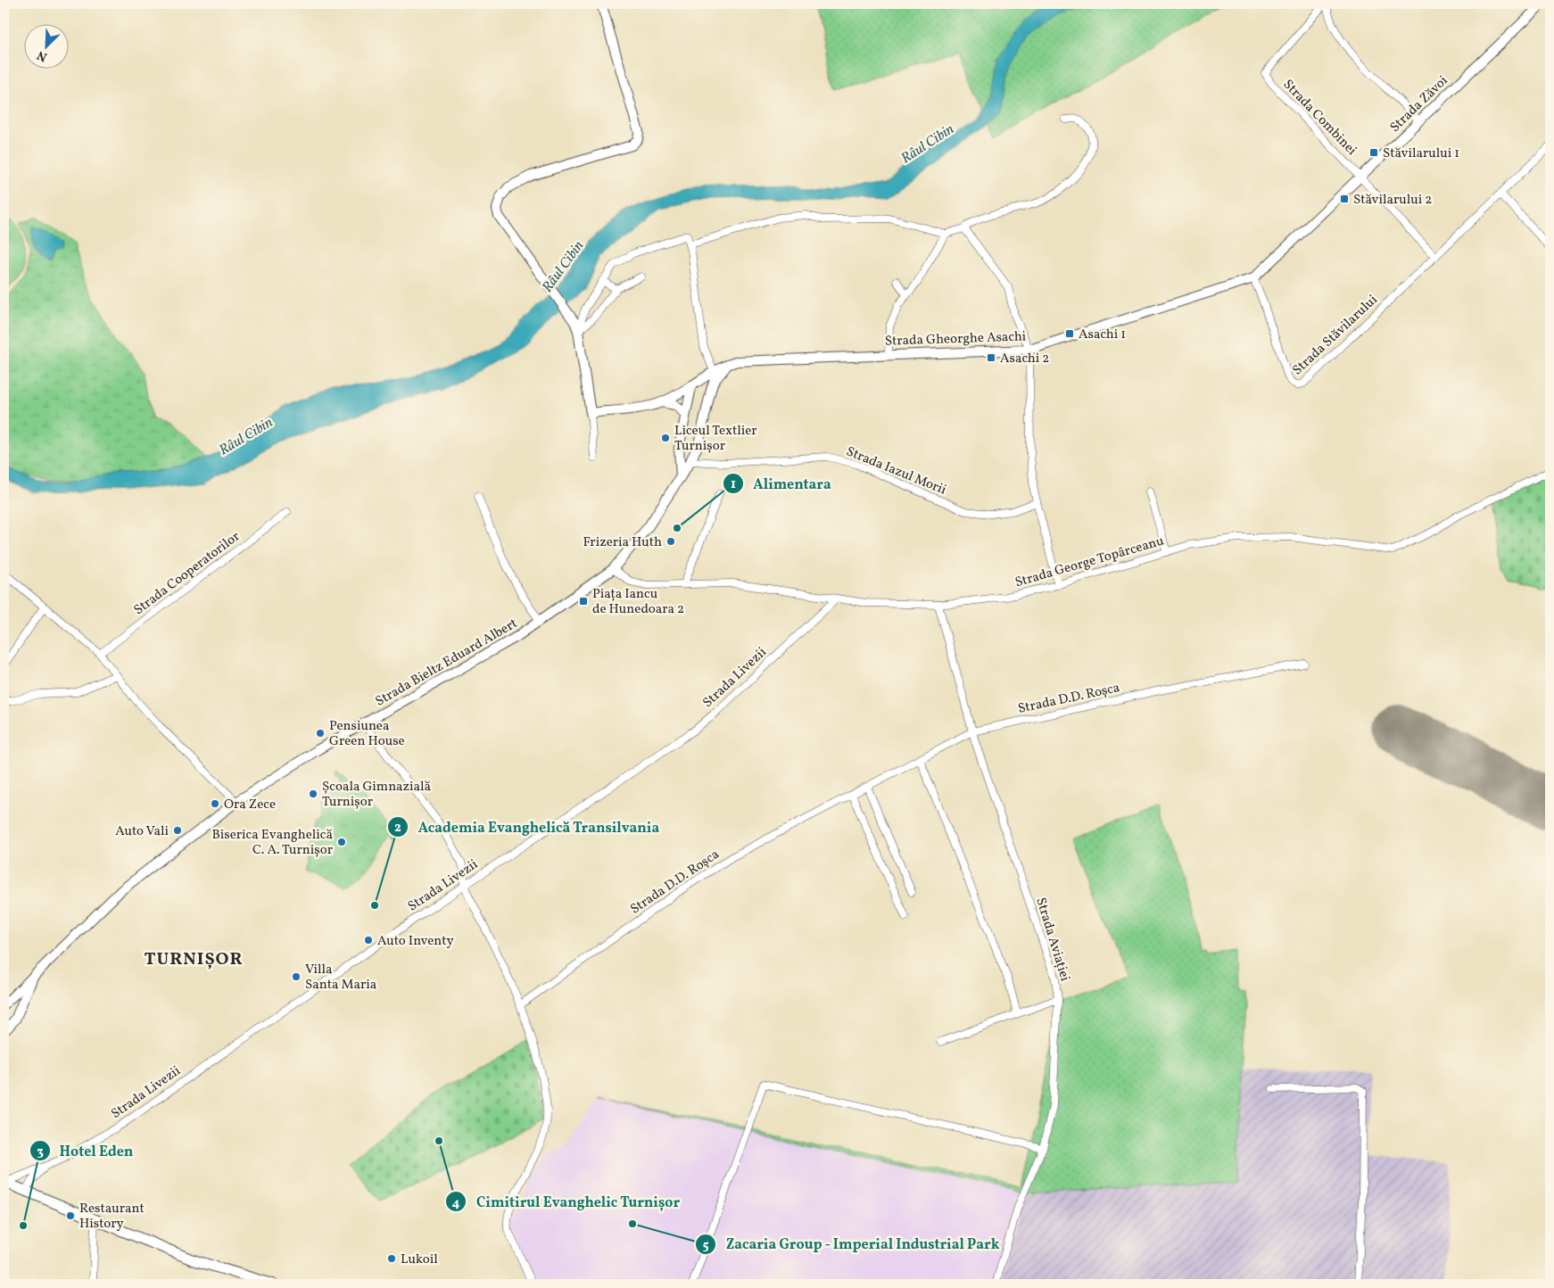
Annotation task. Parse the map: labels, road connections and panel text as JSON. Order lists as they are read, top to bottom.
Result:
{
  "streets": {
    "street": [
      "Strada Zăvoi",
      "Strada Combinei",
      "Strada Stăvilarului",
      "Strada Gheorghe Asachi",
      "Strada Iazul Morii",
      "Strada George Topârceanu",
      "Strada Cooperatorilor",
      "Strada Bieltz Eduard Albert",
      "Strada Livezii",
      "Strada D.D. Roșca",
      "Strada Aviației"
    ]
  },
  "crossings": [
    ["Strada Zăvoi", "Strada Combinei"],
    ["Strada Zăvoi", "Strada Stăvilarului"],
    ["Strada Zăvoi", "Strada Gheorghe Asachi"],
    ["Strada Stăvilarului", "Strada Gheorghe Asachi"],
    ["Strada Gheorghe Asachi", "Strada Bieltz Eduard Albert"],
    ["Strada Iazul Morii", "Strada Bieltz Eduard Albert"],
    ["Strada George Topârceanu", "Strada Bieltz Eduard Albert"],
    ["Strada George Topârceanu", "Strada Livezii"],
    ["Strada George Topârceanu", "Strada Aviației"],
    ["Strada D.D. Roșca", "Strada Aviației"]
  ],
  "districts": ["TURNIȘOR"],
  "water": ["Râul Cibin"],
  "places": {
    "transit": [
      "Stăvilarului 1",
      "Stăvilarului 2",
      "Asachi 1",
      "Asachi 2",
      "Piața Iancu de Hunedoara 2"
    ],
    "other": [
      "Liceul Textlier Turnișor",
      "Alimentara",
      "Frizeria Huth",
      "Pensiunea Green House",
      "Școala Gimnazială Turnișor",
      "Ora Zece",
      "Auto Vali",
      "Biserica Evanghelică C. A. Turnișor",
      "Academia Evanghelică Transilvania",
      "Auto Inventy",
      "Villa Santa Maria",
      "Cimitirul Evanghelic Turnișor",
      "Restaurant History",
      "Zacaria Group - Imperial Industrial Park",
      "Hotel Eden",
      "Lukoil"
    ]
  },
  "north": "bottom left"
}
